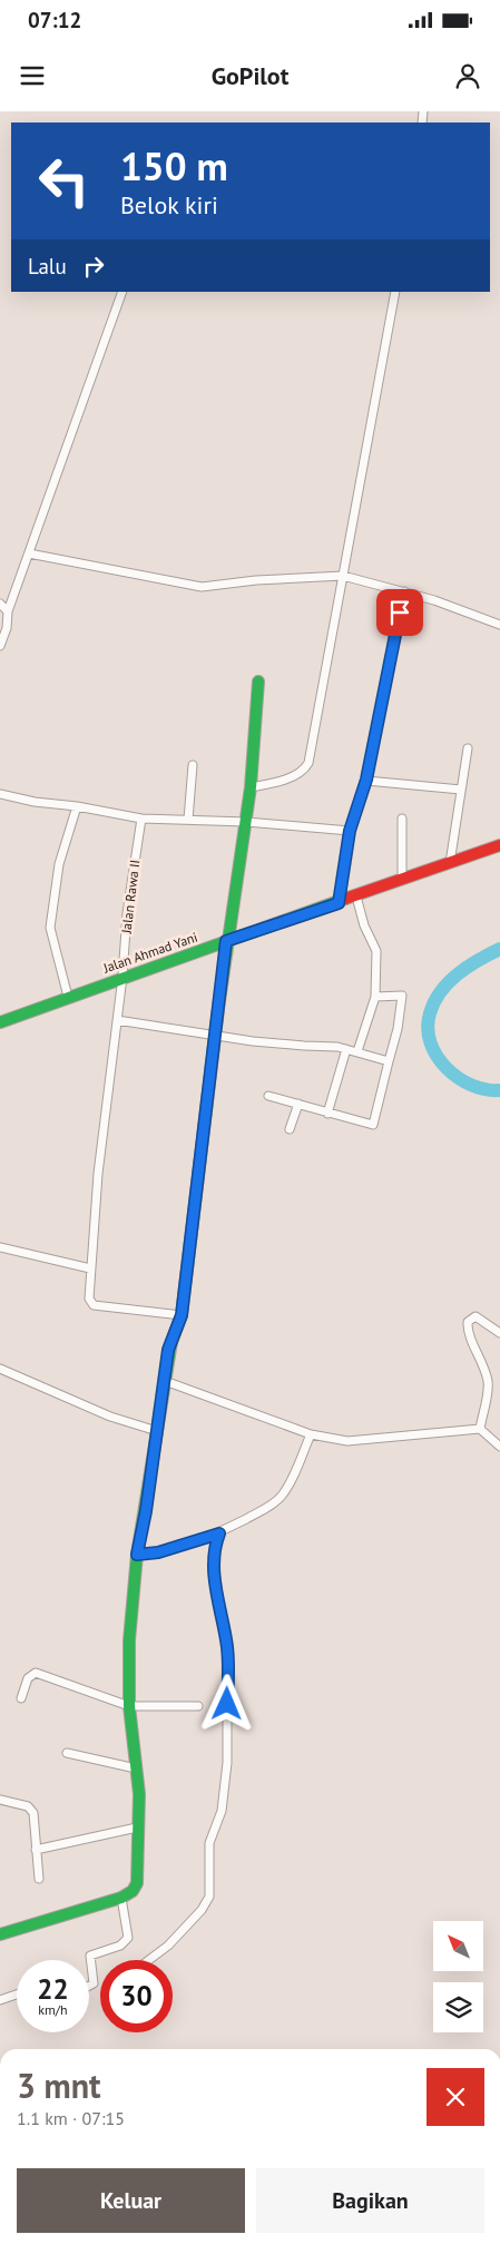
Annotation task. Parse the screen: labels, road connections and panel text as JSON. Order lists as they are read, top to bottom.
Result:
{
  "streets": {
    "main road": ["Jalan Ahmad Yani"],
    "street": ["Jalan Rawa II"]
  },
  "crossings": [
    ["Jalan Rawa II", "Jalan Ahmad Yani"]
  ],
  "north": "top left",
  "page": {
    "status": "07:12",
    "header": "GoPilot",
    "turn": ["150 m", "Belok kiri"],
    "then": "Lalu",
    "speed": "22 km/h",
    "limit": "30",
    "heading": ["3 mnt", "1.1 km · 07:15"],
    "buttons": ["Keluar", "Bagikan"]
  }
}
